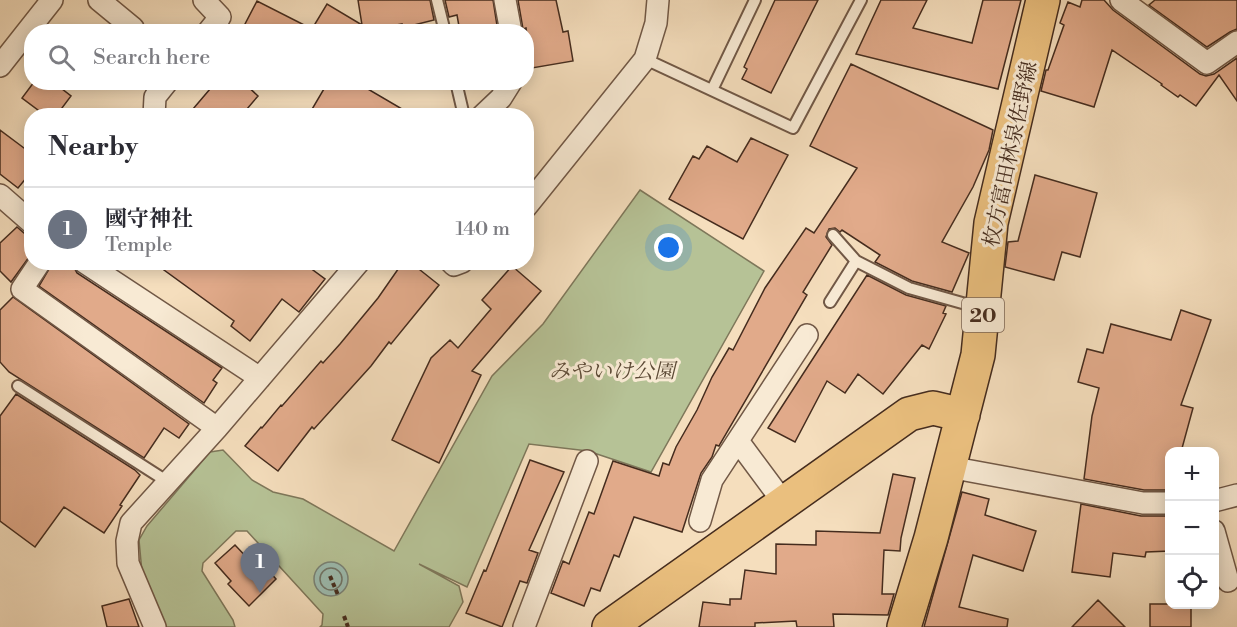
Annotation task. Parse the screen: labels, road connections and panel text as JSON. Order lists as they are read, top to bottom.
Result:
{
  "streets": {
    "main road": ["枚方富田林泉佐野線", "20"]
  },
  "parks": ["みやいけ公園"],
  "page": {
    "search": "Search here",
    "heading": "Nearby",
    "list": [
      {
        "mark": "1",
        "name": "國守神社",
        "note": "Temple",
        "value": "140 m"
      }
    ],
    "map_buttons": ["+", "−"],
    "pins": "1"
  }
}
